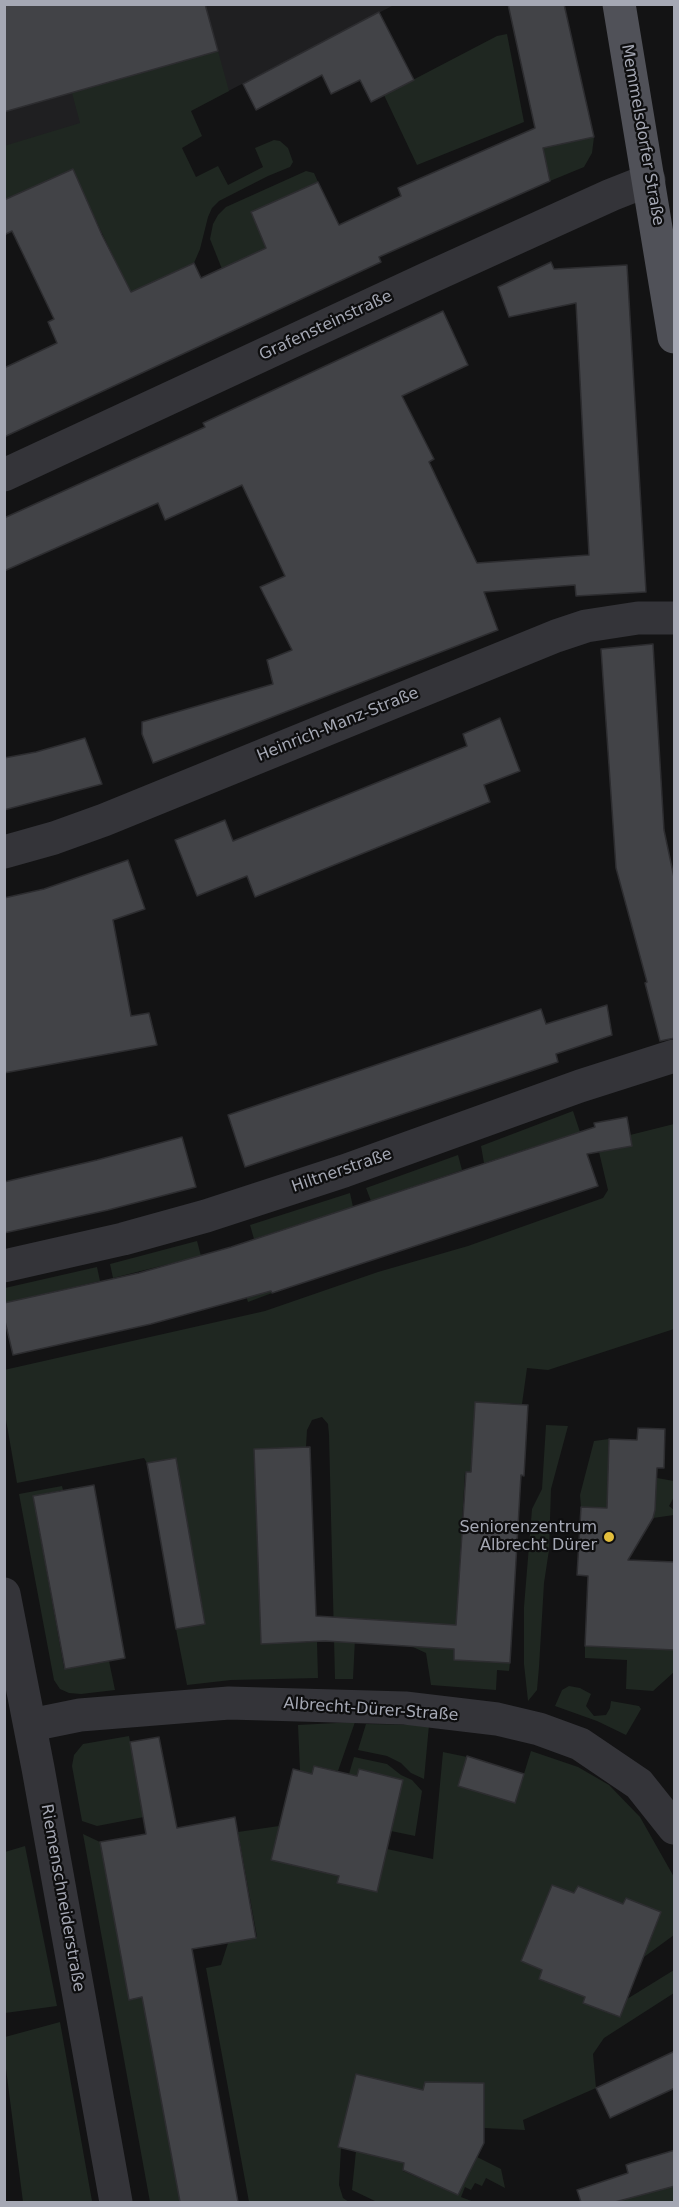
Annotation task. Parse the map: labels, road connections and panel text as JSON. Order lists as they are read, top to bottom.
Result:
{
  "streets": {
    "main road": ["Memmelsdorfer Straße"],
    "street": [
      "Grafensteinstraße",
      "Heinrich-Manz-Straße",
      "Hiltnerstraße",
      "Albrecht-Dürer-Straße",
      "Riemenschneiderstraße"
    ]
  },
  "crossings": [
    ["Memmelsdorfer Straße", "Grafensteinstraße"],
    ["Albrecht-Dürer-Straße", "Riemenschneiderstraße"]
  ],
  "places": ["Seniorenzentrum Albrecht Dürer"]
}
